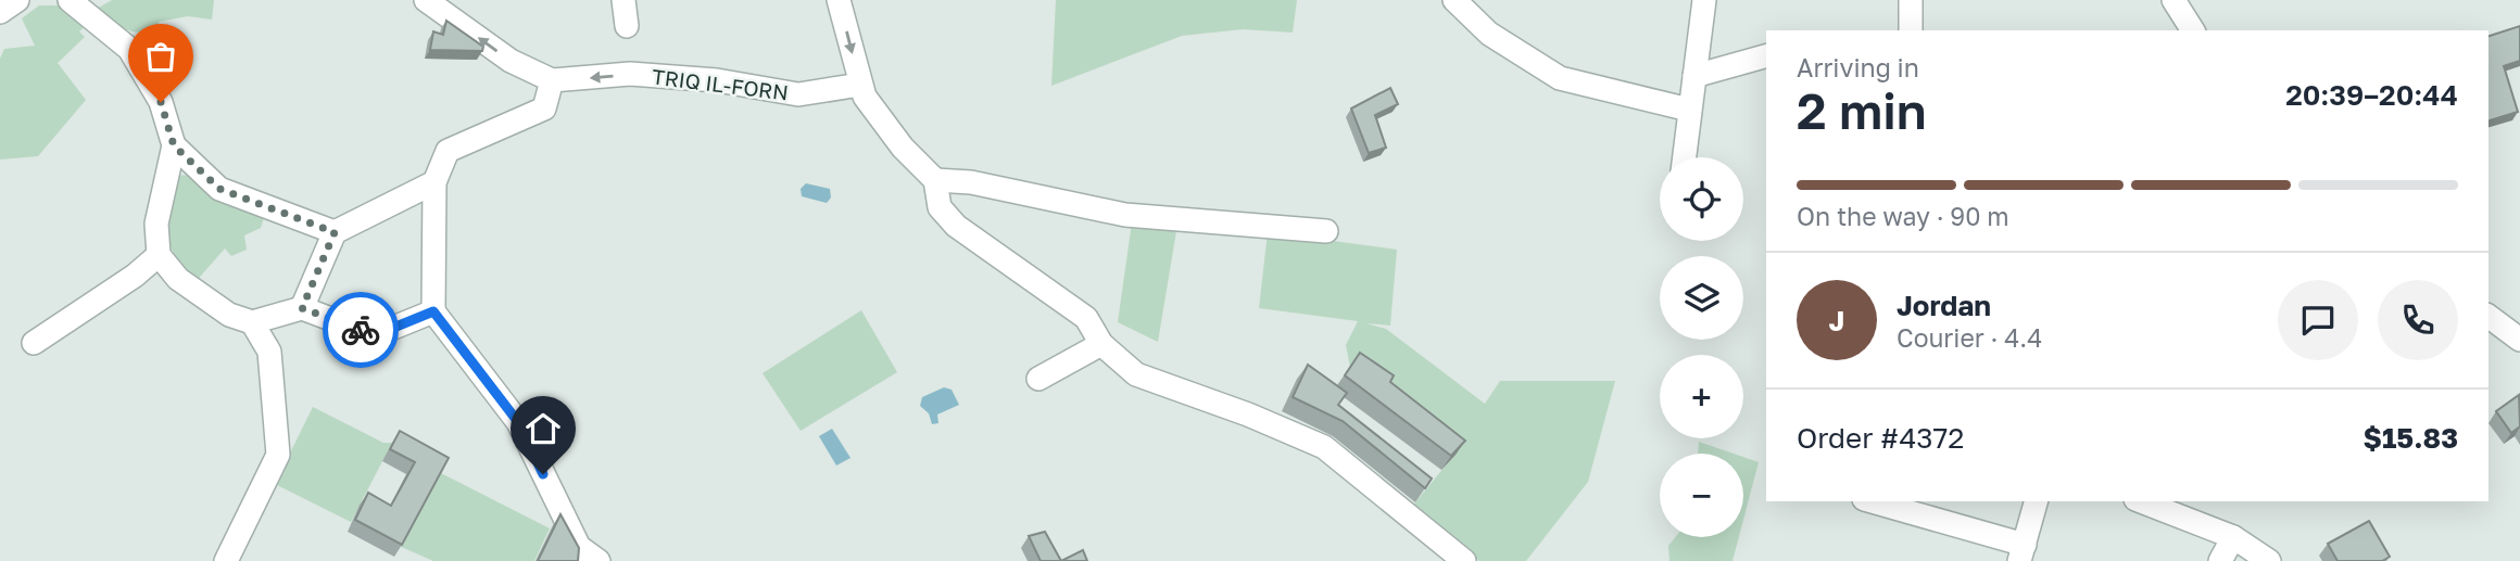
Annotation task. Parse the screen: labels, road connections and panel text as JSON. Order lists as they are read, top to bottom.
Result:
{
  "streets": {
    "street": ["TRIQ IL-FORN"]
  },
  "one_way": ["TRIQ IL-FORN"],
  "page": {
    "heading": ["2 min", "Arriving in", "20:39–20:44"],
    "panel": [
      "Jordan",
      "Courier · 4.4",
      "Order #4372",
      "$15.83"
    ],
    "map_buttons": ["+", "−"],
    "bar": "On the way · 90 m",
    "round": "J"
  }
}
